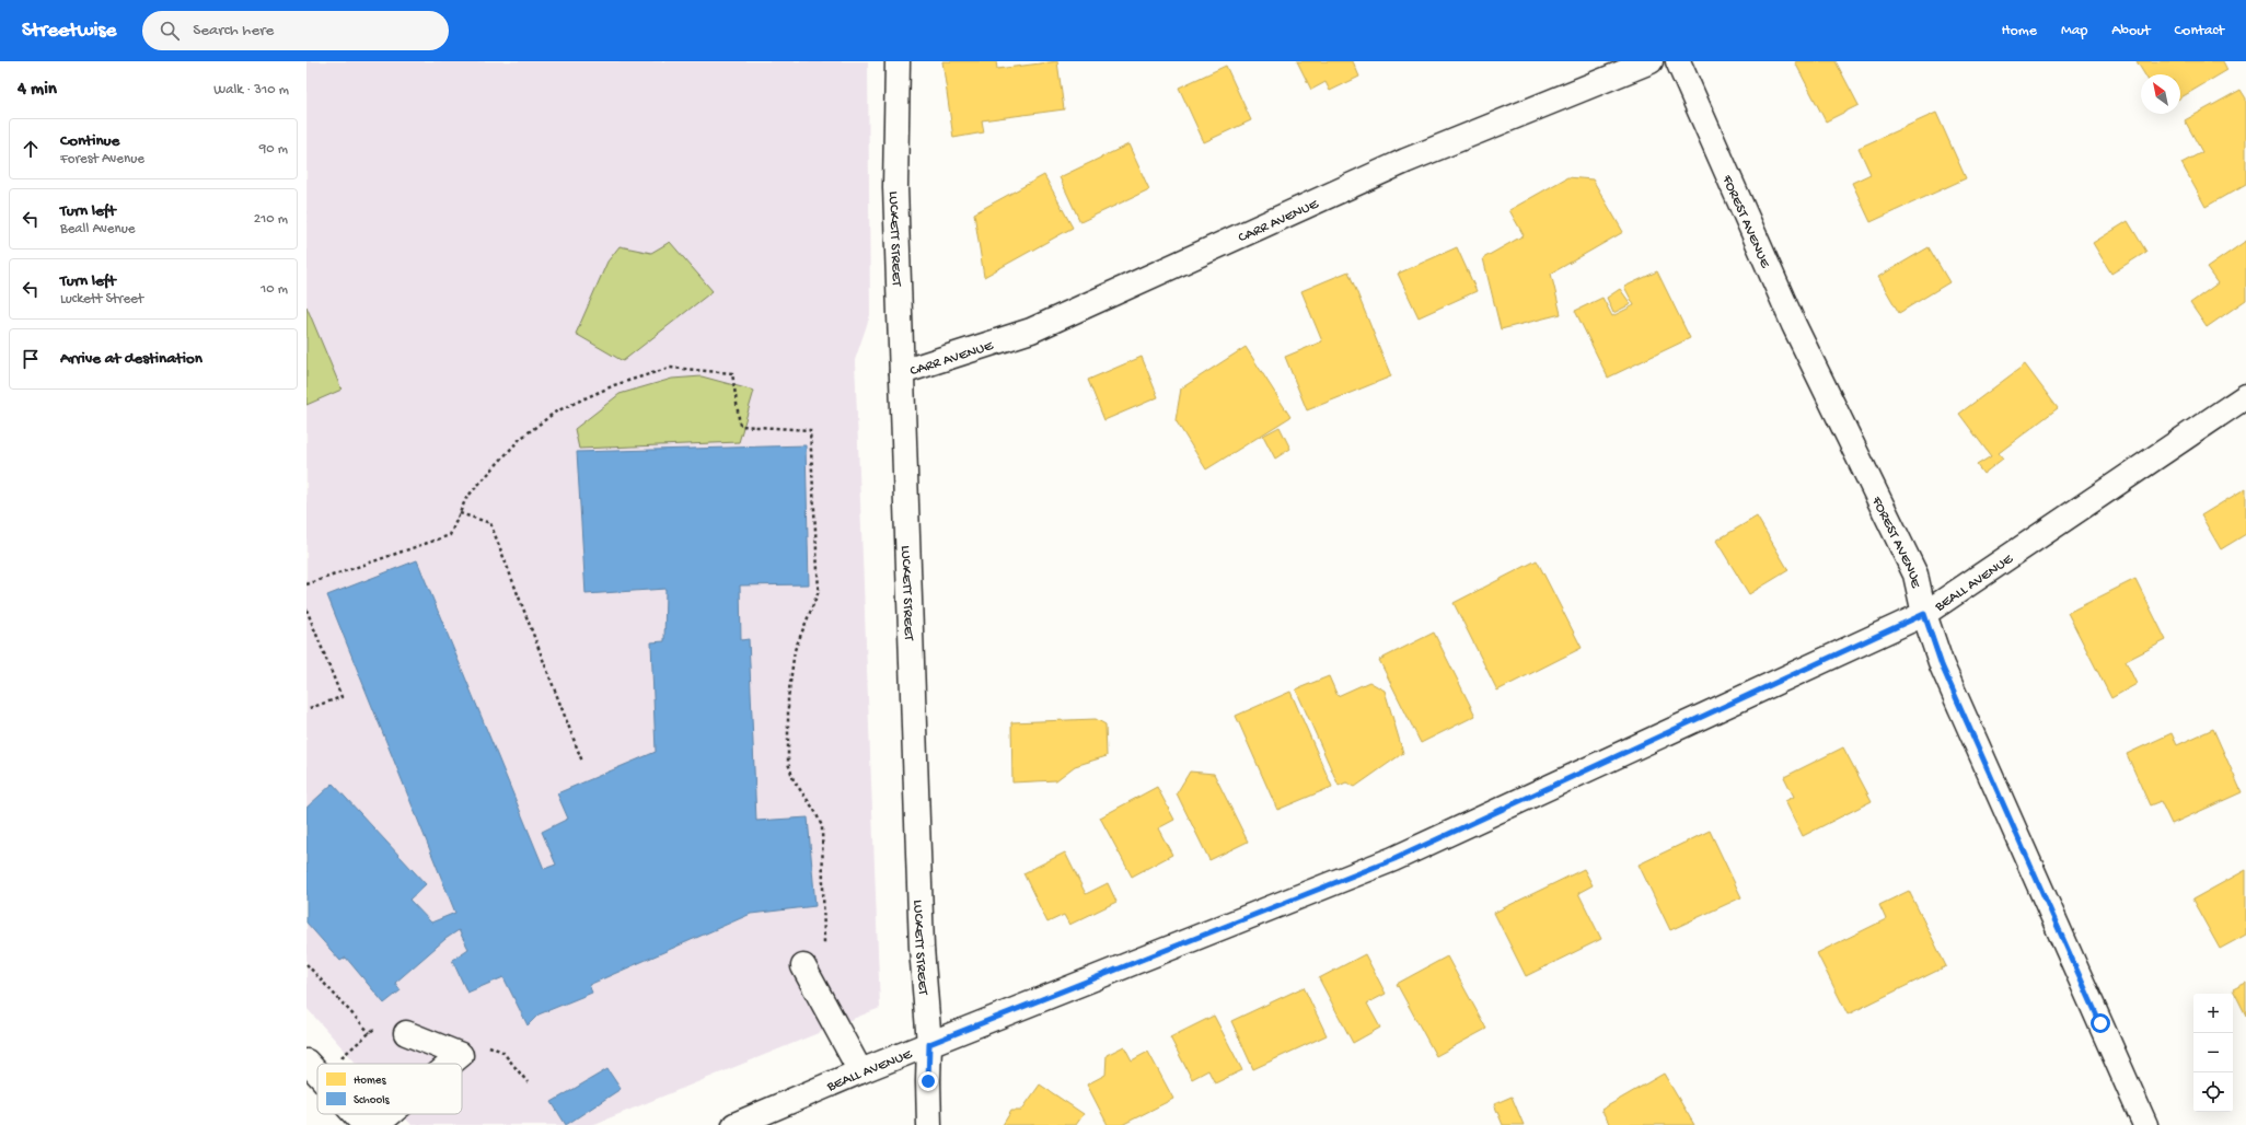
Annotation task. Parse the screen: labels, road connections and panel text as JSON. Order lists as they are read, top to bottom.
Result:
{
  "streets": {
    "street": [
      "CARR AVENUE",
      "FOREST AVENUE",
      "LUCKETT STREET",
      "BEALL AVENUE"
    ]
  },
  "crossings": [
    ["CARR AVENUE", "LUCKETT STREET"],
    ["FOREST AVENUE", "BEALL AVENUE"],
    ["LUCKETT STREET", "BEALL AVENUE"]
  ],
  "legend": ["Homes", "Schools"],
  "north": "top left",
  "page": {
    "header": "Streetwise",
    "search": "Search here",
    "nav": [
      "Home",
      "Map",
      "About",
      "Contact"
    ],
    "heading": ["4 min", "Walk · 310 m"],
    "list": [
      ["Continue", "Forest Avenue", "90 m"],
      ["Turn left", "Beall Avenue", "210 m"],
      ["Turn left", "Luckett Street", "10 m"],
      "Arrive at destination"
    ],
    "map_buttons": ["+", "−"]
  }
}
